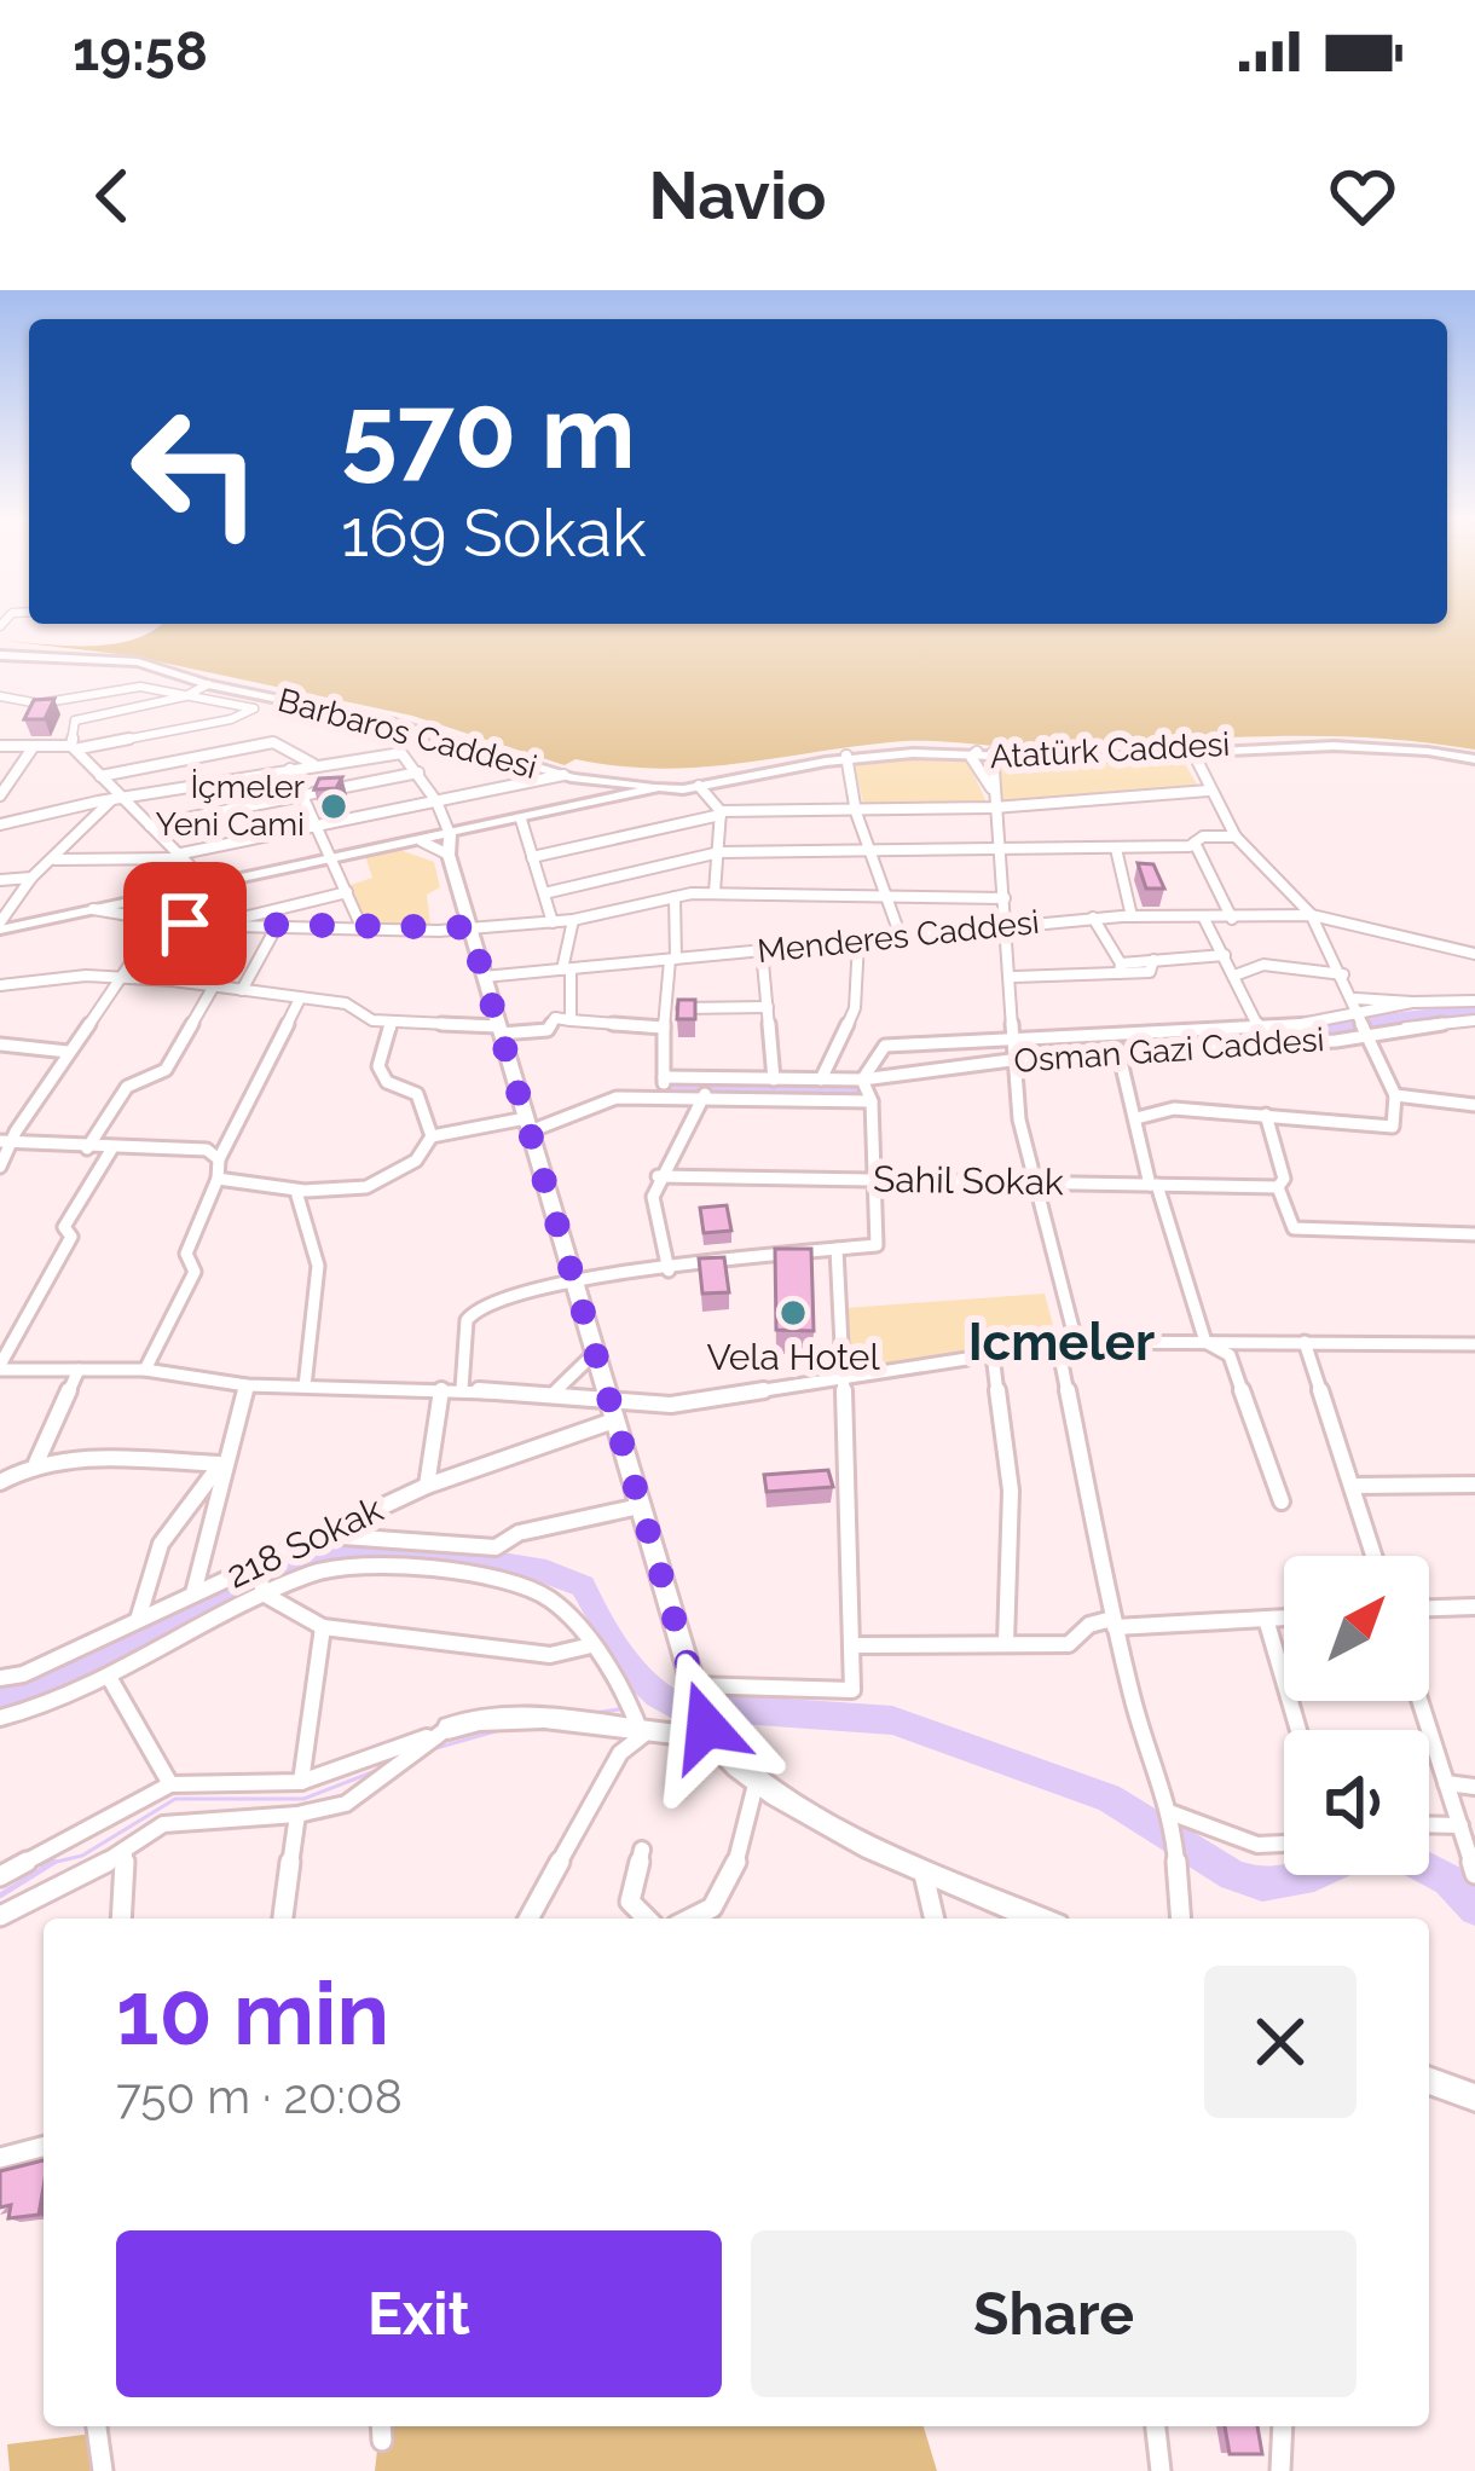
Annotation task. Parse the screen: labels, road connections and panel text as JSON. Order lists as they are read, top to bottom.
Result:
{
  "streets": {
    "street": [
      "Barbaros Caddesi",
      "Atatürk Caddesi",
      "Menderes Caddesi",
      "Osman Gazi Caddesi",
      "Sahil Sokak",
      "218 Sokak"
    ]
  },
  "crossings": [
    ["Barbaros Caddesi", "Atatürk Caddesi"]
  ],
  "districts": ["Icmeler"],
  "places": ["İçmeler Yeni Cami", "Vela Hotel"],
  "north": "top right",
  "page": {
    "status": "19:58",
    "header": "Navio",
    "turn": ["570 m", "169 Sokak"],
    "heading": ["10 min", "750 m · 20:08"],
    "buttons": ["Exit", "Share"]
  }
}
